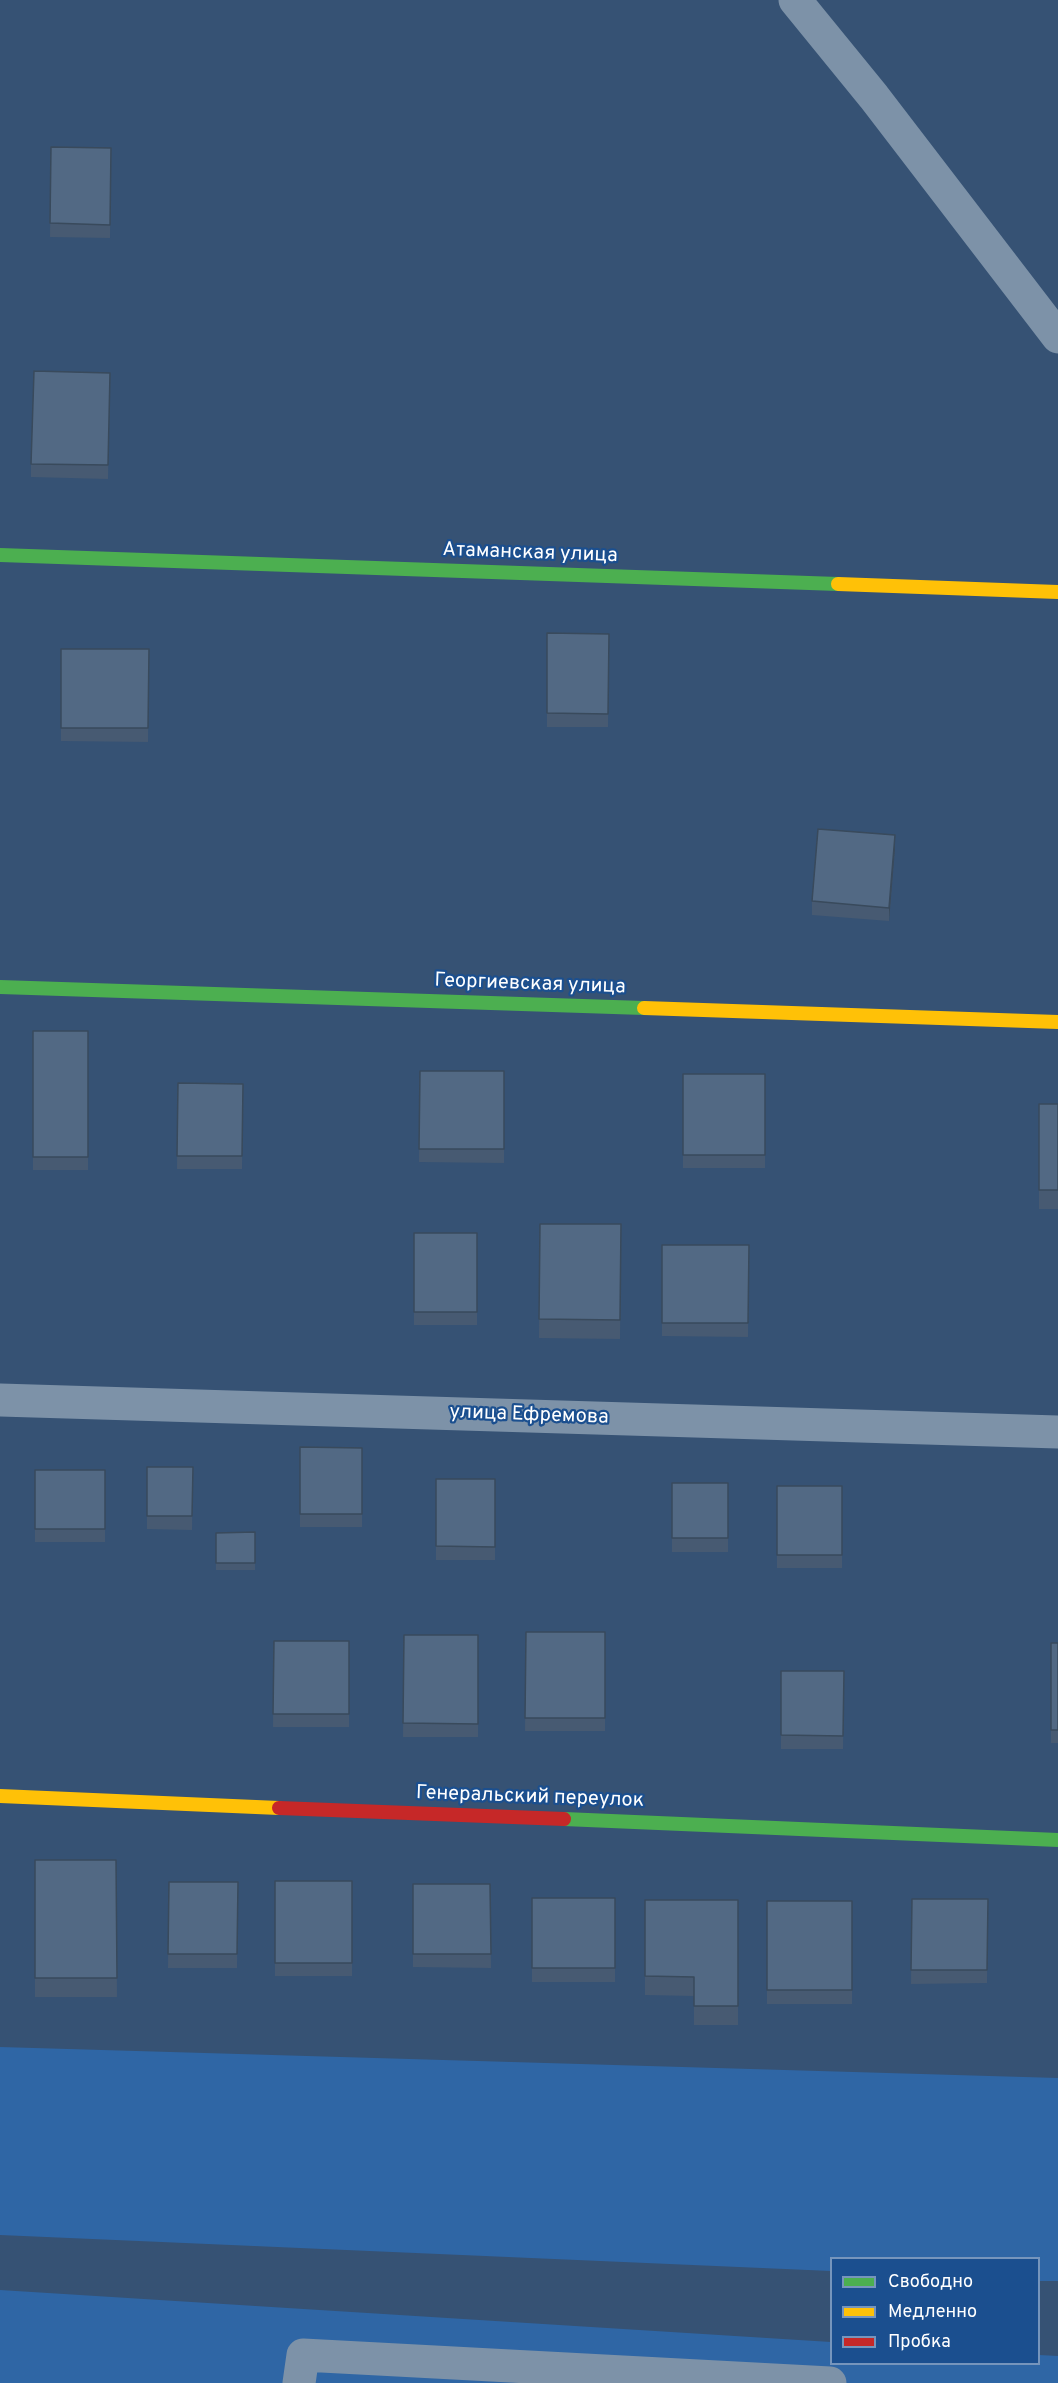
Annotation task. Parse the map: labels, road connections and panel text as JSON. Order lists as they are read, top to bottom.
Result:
{
  "streets": {
    "street": [
      "Атаманская улица",
      "Георгиевская улица",
      "улица Ефремова",
      "Генеральский переулок"
    ]
  },
  "legend": ["Свободно", "Медленно", "Пробка"]
}
